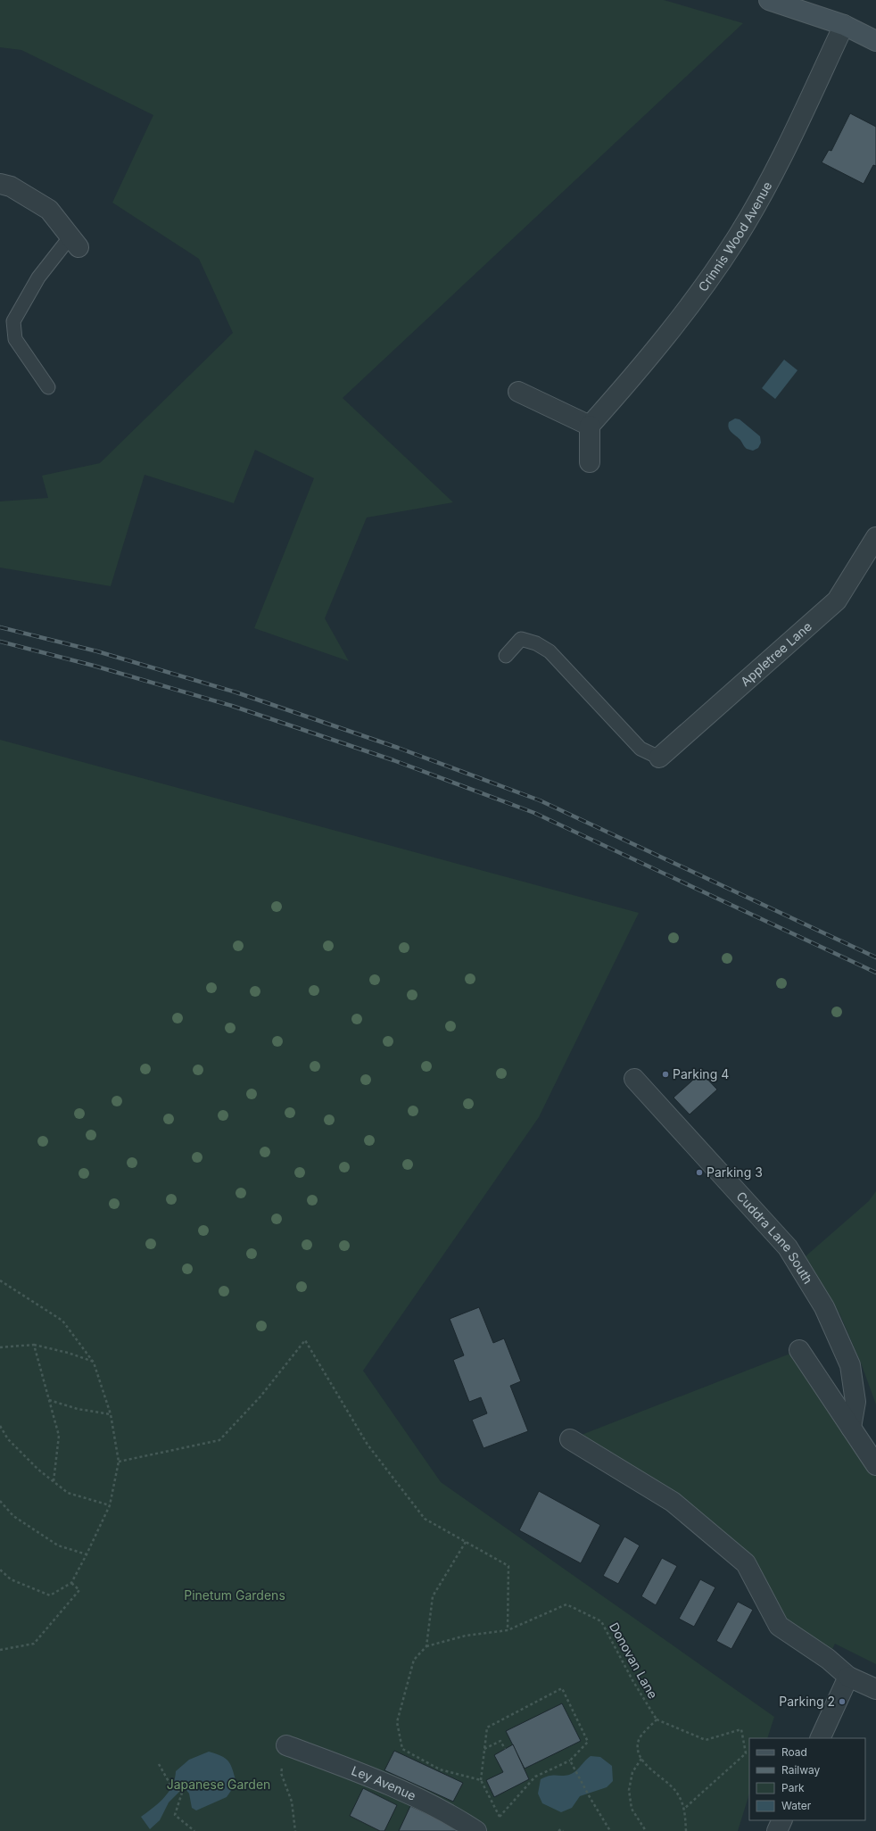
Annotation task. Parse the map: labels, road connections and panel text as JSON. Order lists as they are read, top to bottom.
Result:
{
  "streets": {
    "street": [
      "Crinnis Wood Avenue",
      "Appletree Lane",
      "Cuddra Lane South",
      "Ley Avenue"
    ],
    "path": ["Donovan Lane"]
  },
  "parks": ["Pinetum Gardens", "Japanese Garden"],
  "places": ["Parking 4", "Parking 3", "Parking 2"],
  "legend": [
    "Road",
    "Railway",
    "Park",
    "Water"
  ]
}
